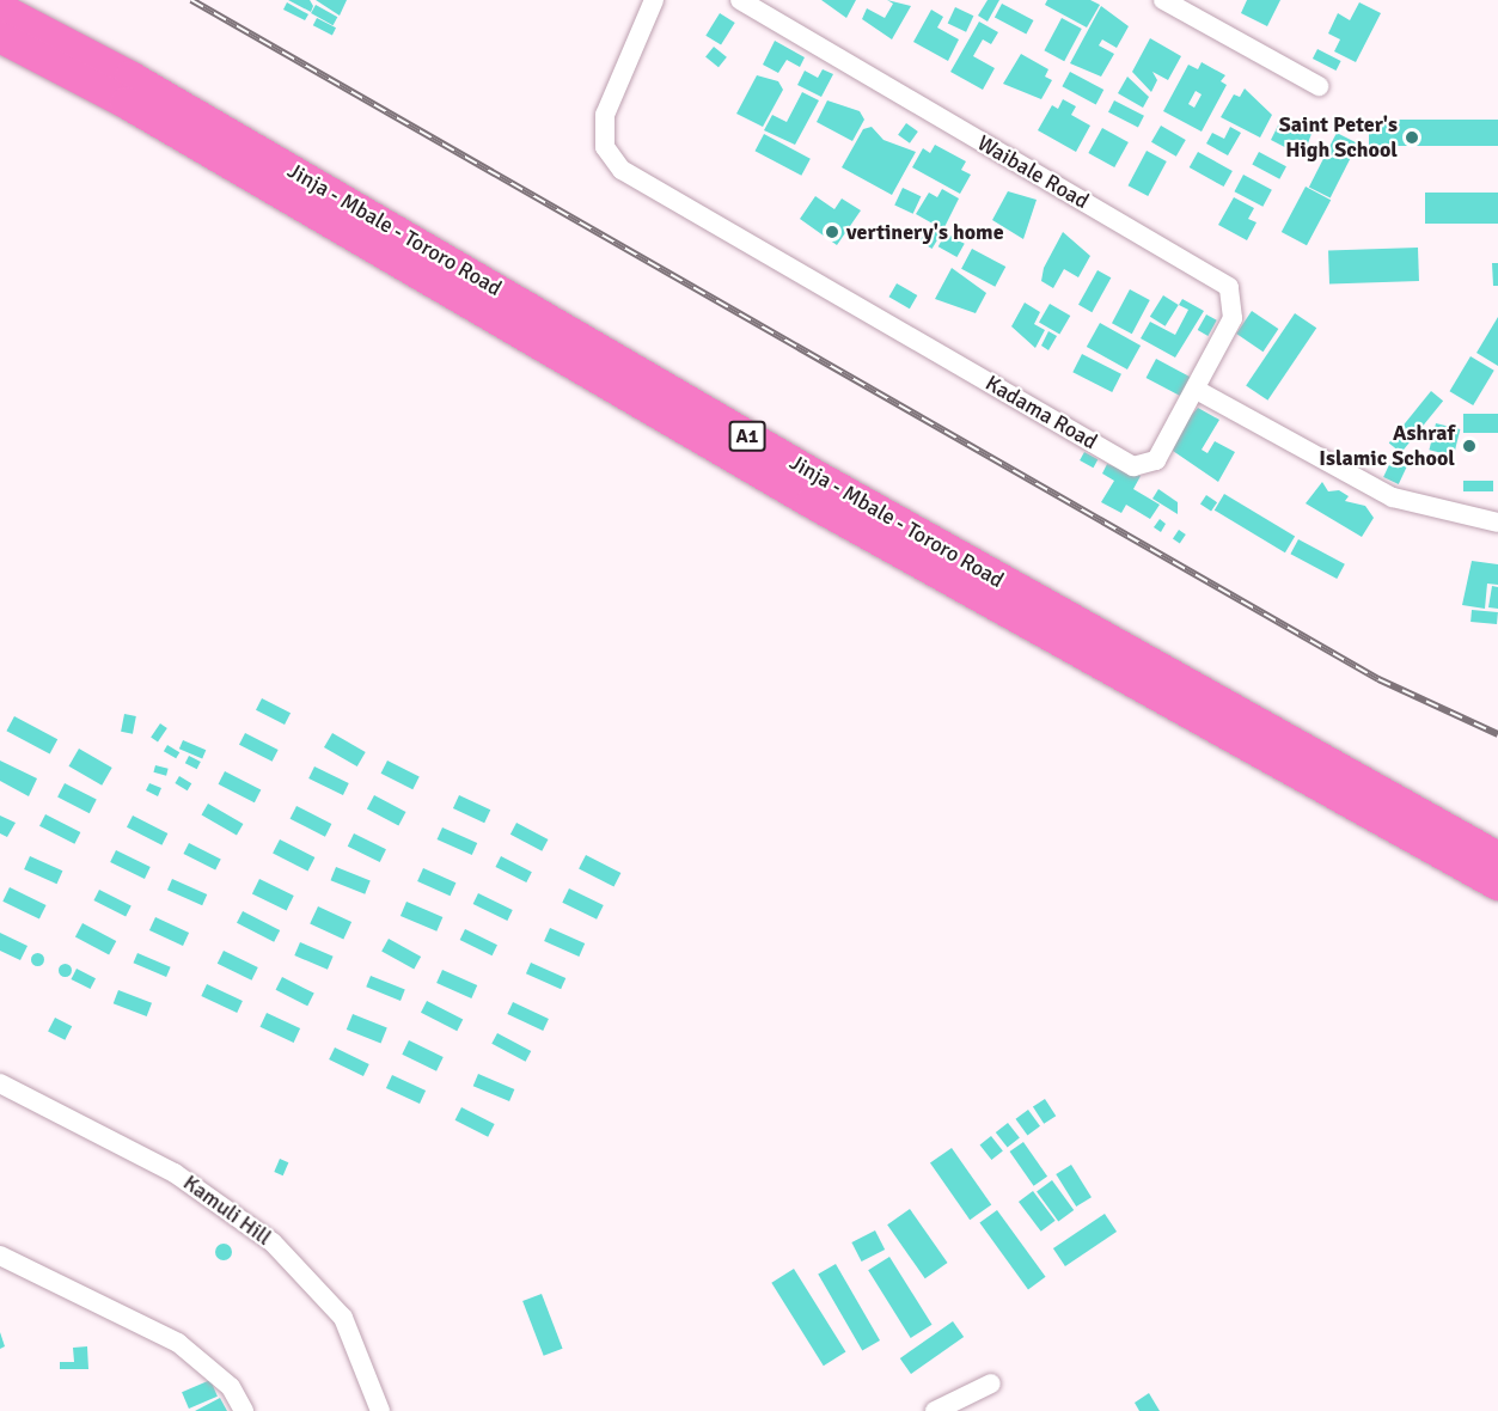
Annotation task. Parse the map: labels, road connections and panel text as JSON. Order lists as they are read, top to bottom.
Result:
{
  "streets": {
    "highway": ["Jinja - Mbale - Tororo Road", "A1"],
    "street": ["Waibale Road", "Kadama Road", "Kamuli Hill"]
  },
  "crossings": [
    ["Waibale Road", "Kadama Road"]
  ],
  "places": ["Saint Peter's High School", "vertinery's home", "Ashraf Islamic School"]
}
